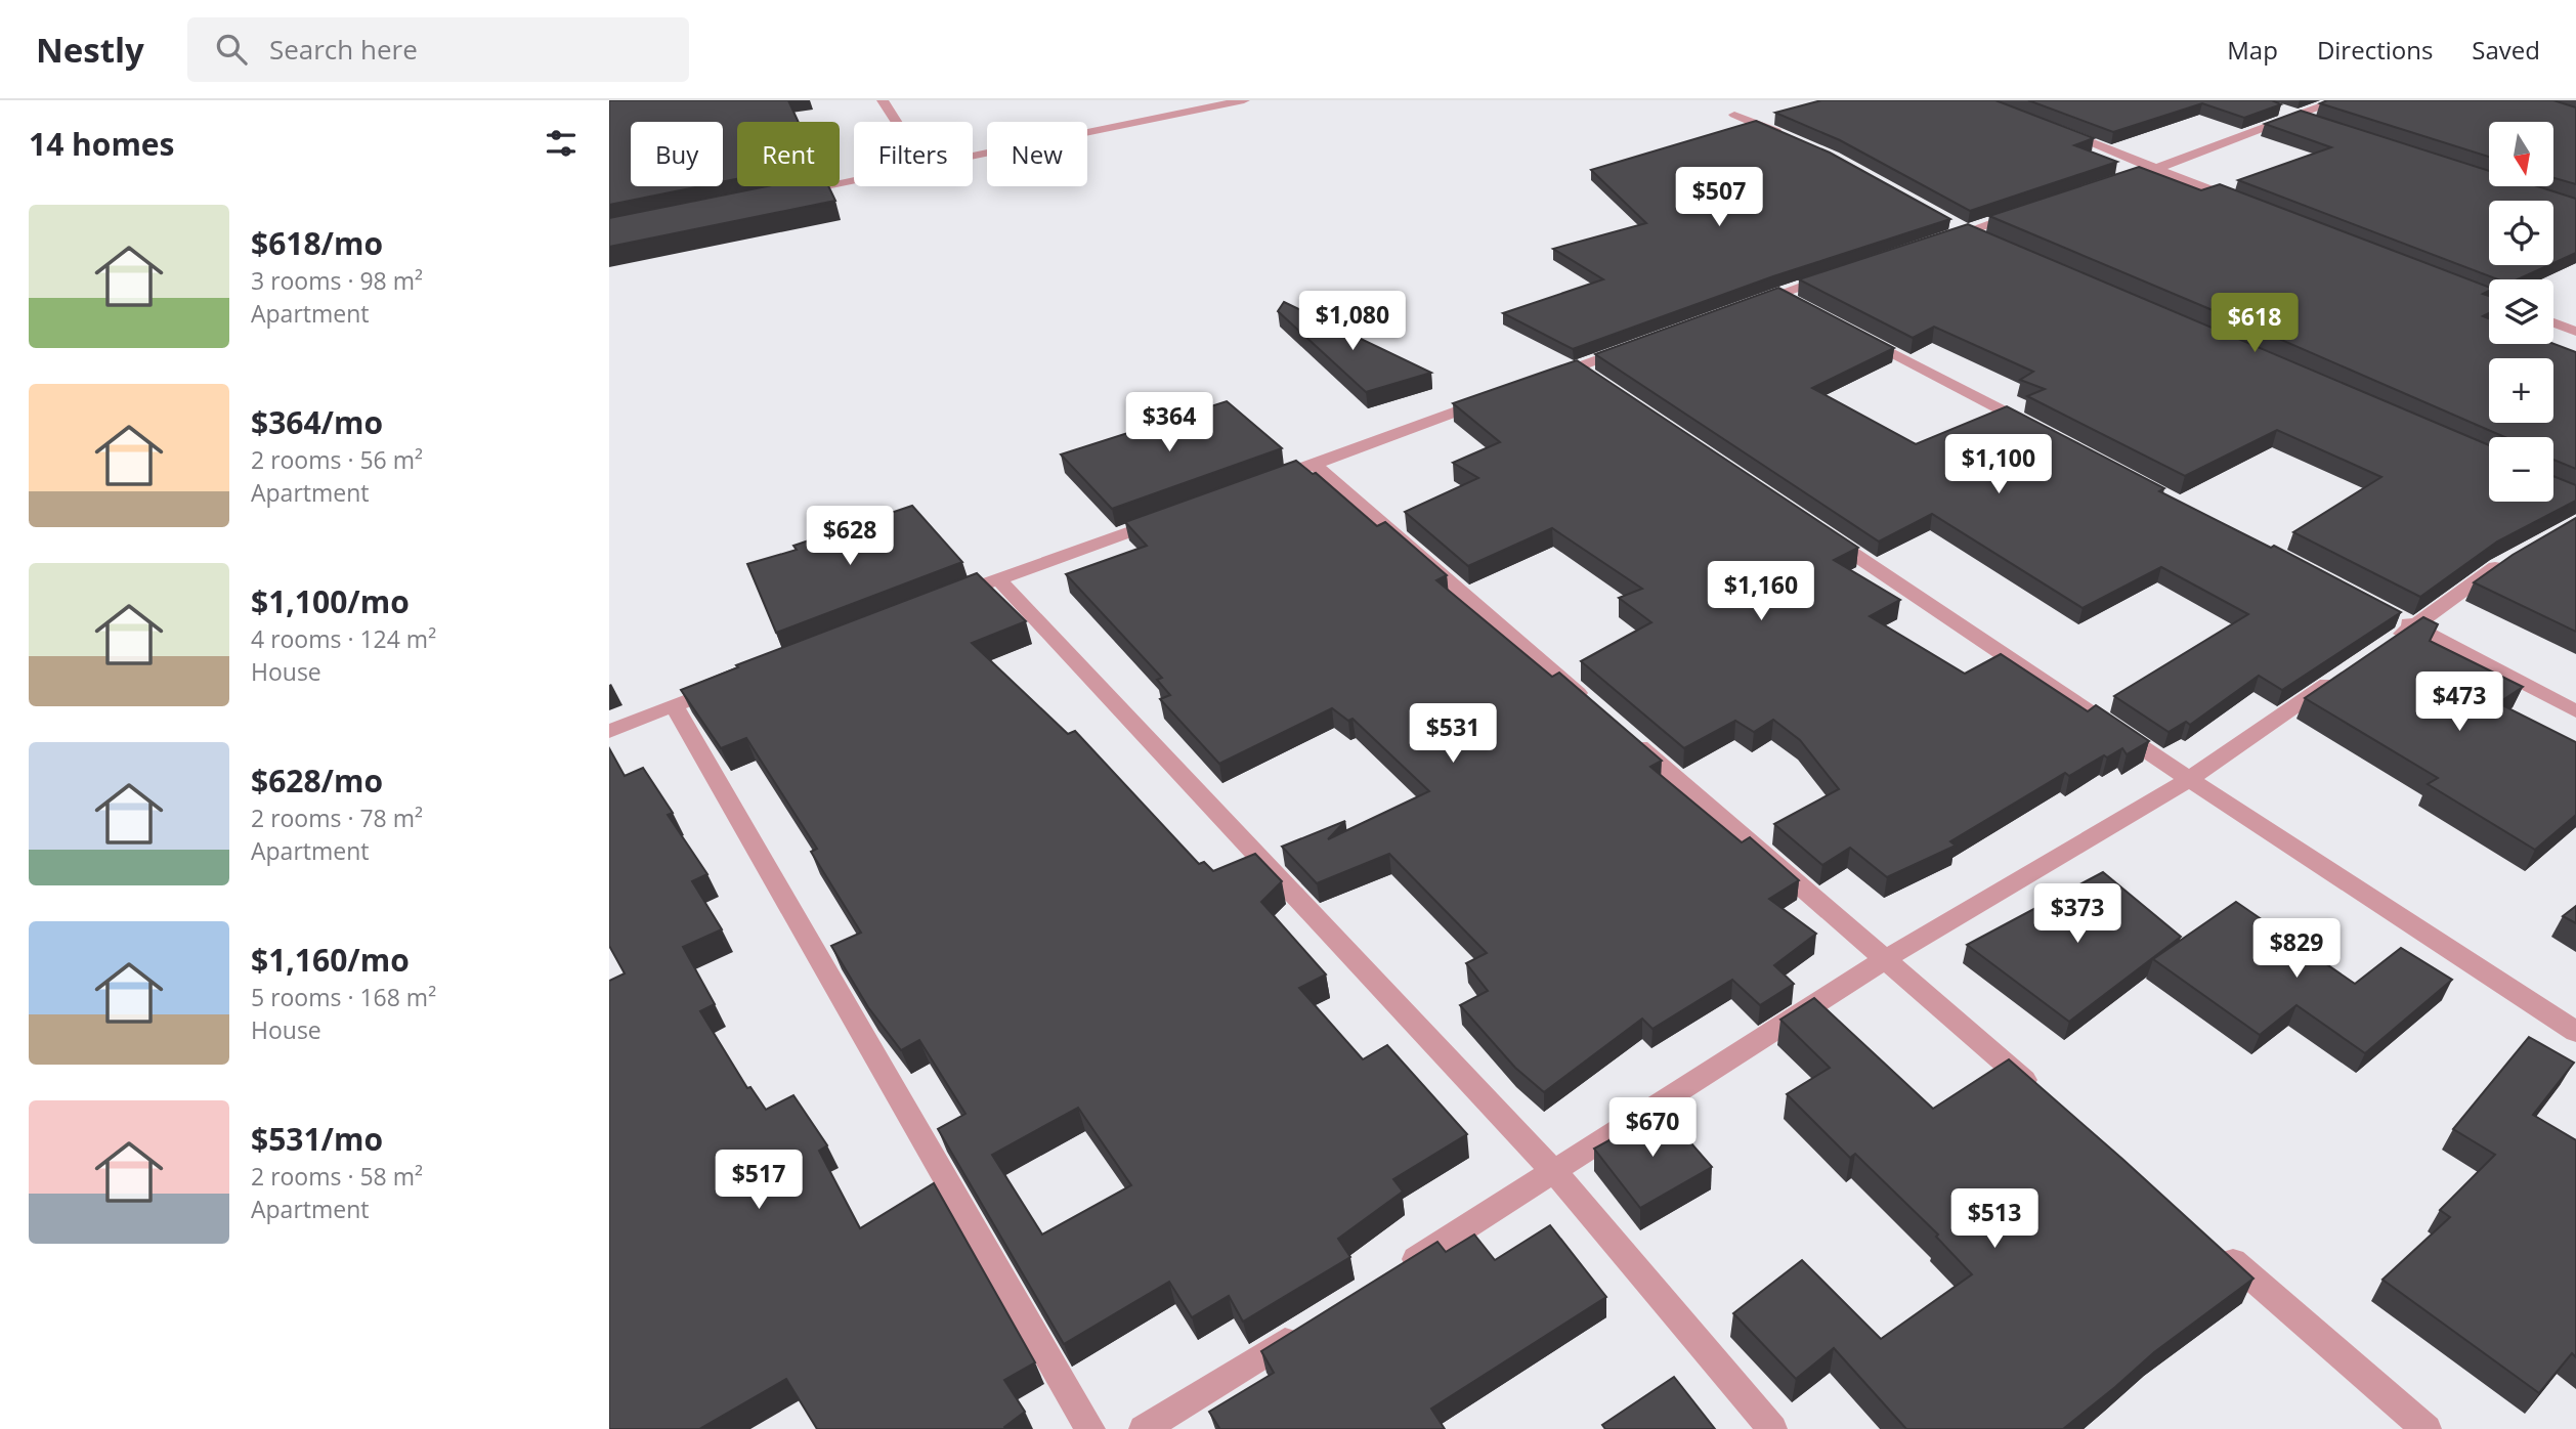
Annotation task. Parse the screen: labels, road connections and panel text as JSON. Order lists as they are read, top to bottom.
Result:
{
  "north": "bottom",
  "page": {
    "header": "Nestly",
    "search": "Search here",
    "nav": ["Map", "Directions", "Saved"],
    "heading": "14 homes",
    "map_buttons": ["+", "−"],
    "chip": [
      "Buy",
      "Rent",
      "Filters",
      "New"
    ],
    "price": [
      "$507",
      "$1,080",
      "$618",
      "$364",
      "$1,100",
      "$628",
      "$1,160",
      "$473",
      "$531",
      "$373",
      "$829",
      "$670",
      "$517",
      "$513"
    ],
    "list": [
      {
        "name": "$618/mo",
        "note": "3 rooms · 98 m² · Apartment"
      },
      {
        "name": "$364/mo",
        "note": "2 rooms · 56 m² · Apartment"
      },
      {
        "name": "$1,100/mo",
        "note": "4 rooms · 124 m² · House"
      },
      {
        "name": "$628/mo",
        "note": "2 rooms · 78 m² · Apartment"
      },
      {
        "name": "$1,160/mo",
        "note": "5 rooms · 168 m² · House"
      },
      {
        "name": "$531/mo",
        "note": "2 rooms · 58 m² · Apartment"
      }
    ]
  }
}
